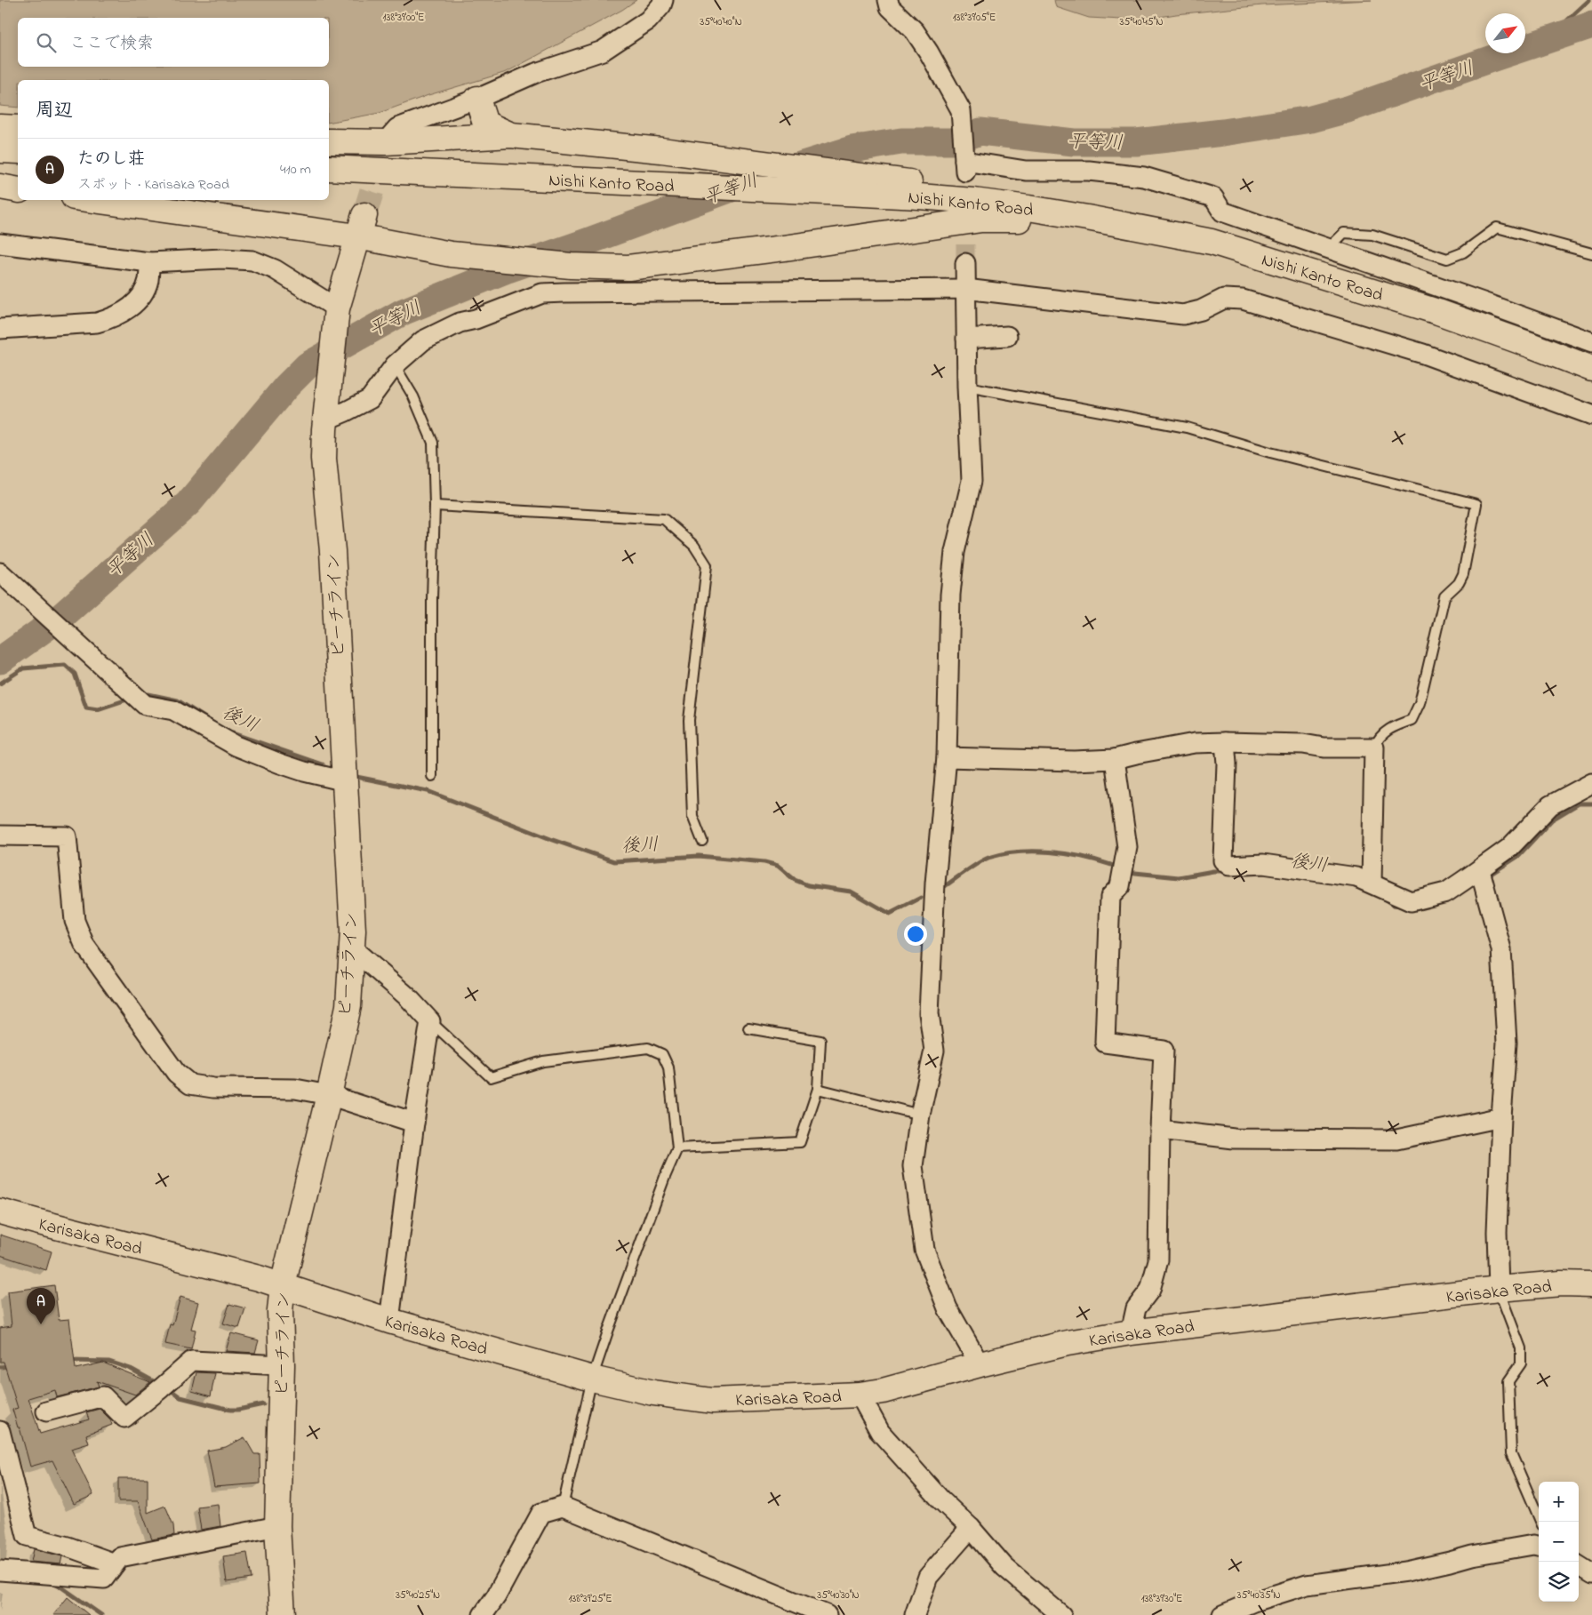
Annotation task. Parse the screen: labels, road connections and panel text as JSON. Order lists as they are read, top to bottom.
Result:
{
  "streets": {
    "main road": ["Nishi Kanto Road", "ピーチライン", "Karisaka Road"]
  },
  "crossings": [
    ["ピーチライン", "Karisaka Road"]
  ],
  "water": ["平等川", "後川"],
  "north": "top right",
  "page": {
    "search": "ここで検索",
    "heading": "周辺",
    "list": [
      {
        "mark": "A",
        "name": "たのし荘",
        "note": "スポット · Karisaka Road",
        "value": "410 m"
      }
    ],
    "pins": "A",
    "map_buttons": ["+", "−"]
  },
  "coordinates": [
    "138°39'00\"E",
    "138°39'05\"E",
    "35°40'40\"N",
    "35°40'45\"N",
    "35°40'25\"N",
    "35°40'30\"N",
    "35°40'35\"N",
    "138°39'25\"E",
    "138°39'30\"E"
  ]
}
